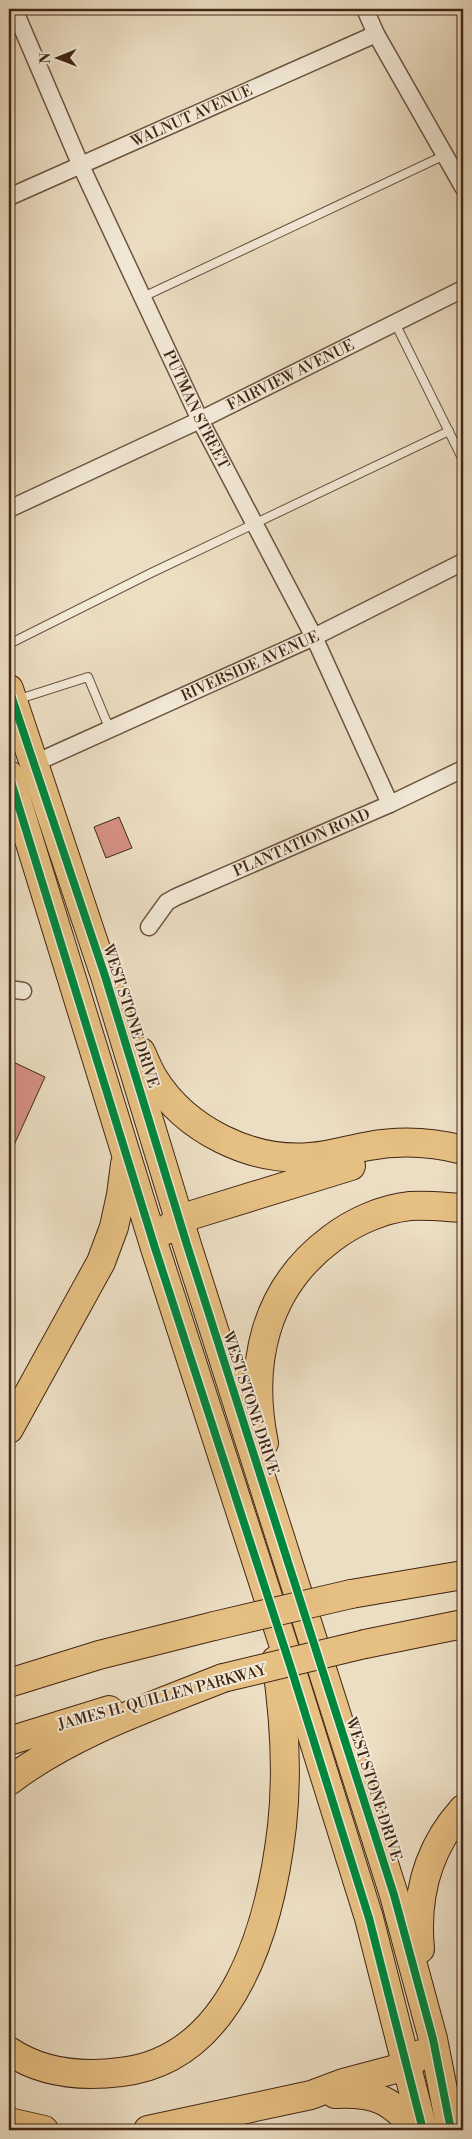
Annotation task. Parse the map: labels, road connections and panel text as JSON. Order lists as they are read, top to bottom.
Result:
{
  "streets": {
    "highway": ["WEST STONE DRIVE", "JAMES H. QUILLEN PARKWAY"],
    "street": [
      "WALNUT AVENUE",
      "FAIRVIEW AVENUE",
      "PUTMAN STREET",
      "RIVERSIDE AVENUE",
      "PLANTATION ROAD"
    ]
  },
  "crossings": [
    ["WALNUT AVENUE", "PUTMAN STREET"],
    ["FAIRVIEW AVENUE", "PUTMAN STREET"],
    ["PUTMAN STREET", "RIVERSIDE AVENUE"],
    ["PUTMAN STREET", "PLANTATION ROAD"],
    ["RIVERSIDE AVENUE", "WEST STONE DRIVE"]
  ],
  "north": "left"
}
